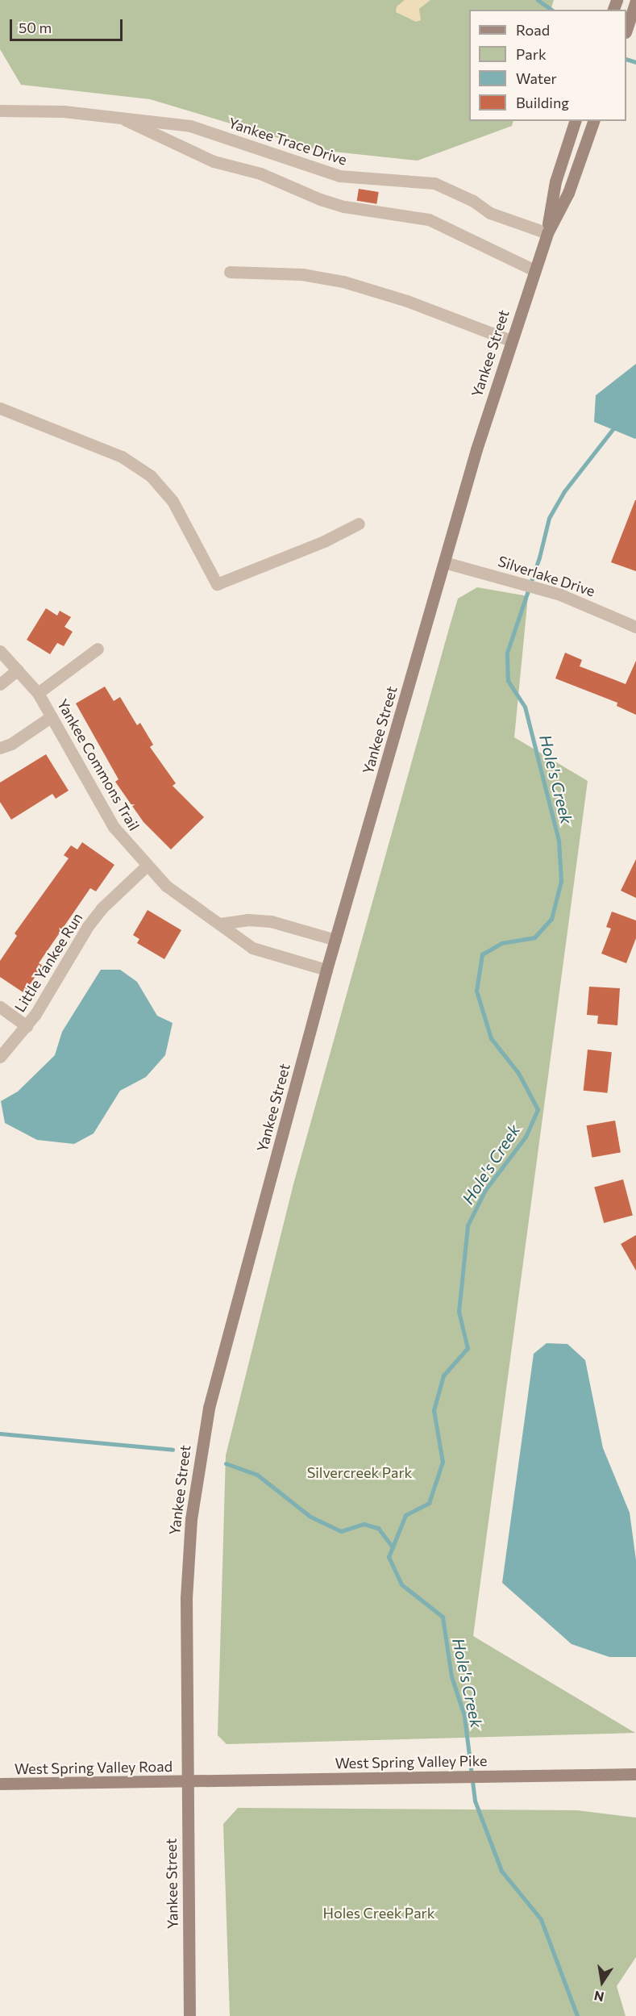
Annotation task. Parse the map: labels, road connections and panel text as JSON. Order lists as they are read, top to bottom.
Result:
{
  "streets": {
    "street": [
      "Yankee Trace Drive",
      "Yankee Street",
      "Silverlake Drive",
      "Yankee Commons Trail",
      "Little Yankee Run",
      "West Spring Valley Pike",
      "West Spring Valley Road"
    ]
  },
  "crossings": [
    ["Yankee Trace Drive", "Yankee Street"],
    ["Yankee Street", "Silverlake Drive"],
    ["Yankee Street", "Yankee Commons Trail"],
    ["Yankee Street", "West Spring Valley Pike"],
    ["Yankee Street", "West Spring Valley Road"],
    ["Yankee Commons Trail", "Little Yankee Run"],
    ["West Spring Valley Pike", "West Spring Valley Road"]
  ],
  "water": ["Hole's Creek"],
  "parks": ["Silvercreek Park", "Holes Creek Park"],
  "legend": [
    "Road",
    "Park",
    "Water",
    "Building"
  ],
  "scale_bar": "50 m",
  "north": "bottom"
}
